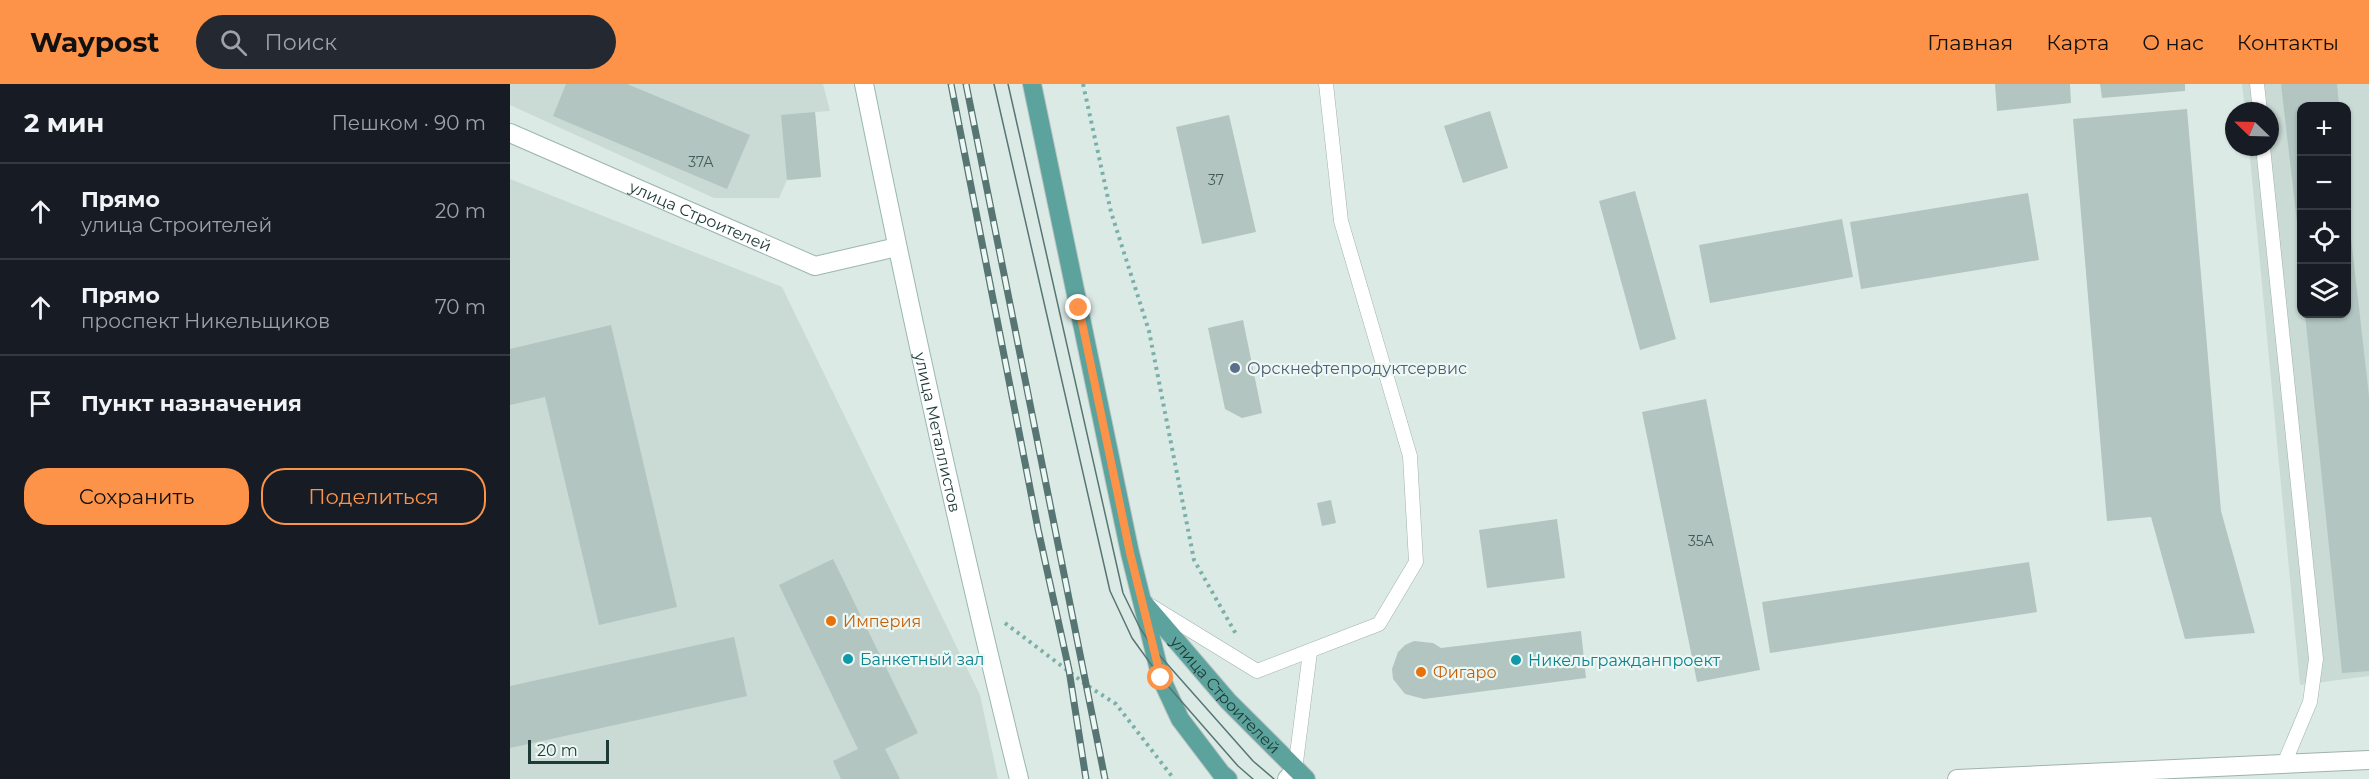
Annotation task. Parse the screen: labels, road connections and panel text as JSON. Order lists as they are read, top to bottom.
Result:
{
  "streets": {
    "main road": ["улица Строителей"],
    "street": ["улица Металлистов"]
  },
  "crossings": [
    ["улица Строителей", "улица Металлистов"]
  ],
  "places": [
    "Орскнефтепродуктсервис",
    "Империя",
    "Банкетный зал",
    "Никельгражданпроект",
    "Фигаро"
  ],
  "house_numbers": ["37А", "37", "35А"],
  "scale_bar": "20 m",
  "north": "top left",
  "page": {
    "header": "Waypost",
    "search": "Поиск",
    "nav": [
      "Главная",
      "Карта",
      "О нас",
      "Контакты"
    ],
    "heading": ["2 мин", "Пешком · 90 m"],
    "map_buttons": ["+", "−"],
    "list": [
      ["Прямо", "улица Строителей", "20 m"],
      ["Прямо", "проспект Никельщиков", "70 m"],
      "Пункт назначения"
    ],
    "buttons": ["Сохранить", "Поделиться"],
    "scale": "20 m"
  }
}
